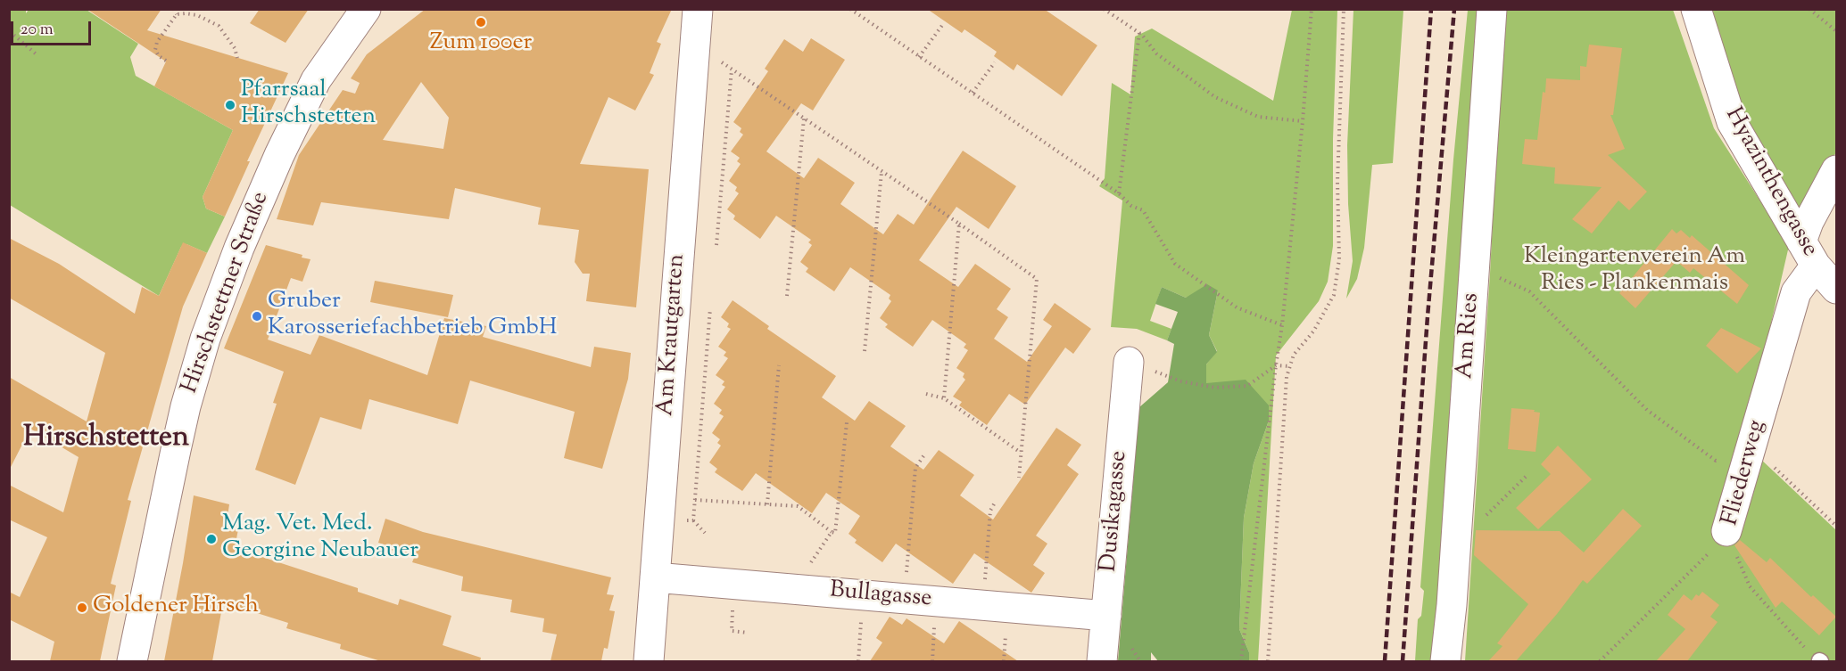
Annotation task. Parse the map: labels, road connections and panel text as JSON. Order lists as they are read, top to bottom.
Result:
{
  "streets": {
    "street": [
      "Hyazinthengasse",
      "Hirschstettner Straße",
      "Am Krautgarten",
      "Am Ries",
      "Fliederweg",
      "Dusikagasse",
      "Bullagasse"
    ]
  },
  "crossings": [
    ["Hyazinthengasse", "Fliederweg"],
    ["Am Krautgarten", "Bullagasse"],
    ["Dusikagasse", "Bullagasse"]
  ],
  "districts": ["Hirschstetten"],
  "parks": ["Kleingartenverein Am Ries - Plankenmais"],
  "places": [
    "Zum 100er",
    "Pfarrsaal Hirschstetten",
    "Gruber Karosseriefachbetrieb GmbH",
    "Mag. Vet. Med. Georgine Neubauer",
    "Goldener Hirsch"
  ],
  "scale_bar": "20 m"
}
